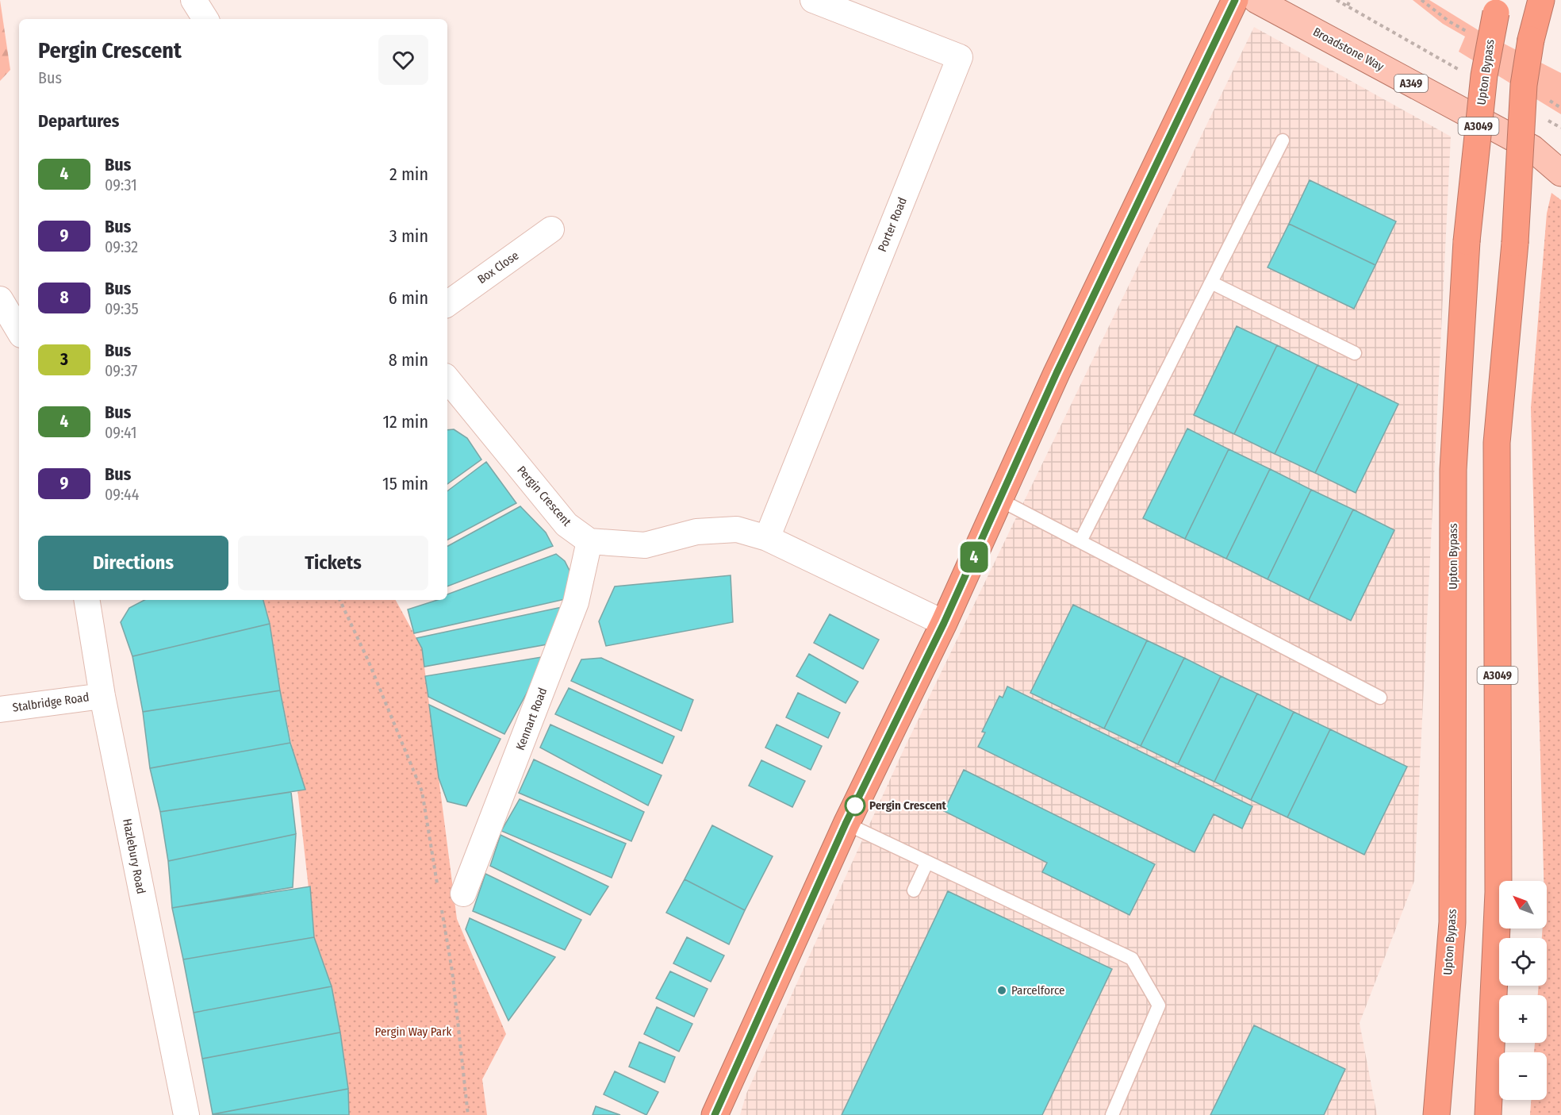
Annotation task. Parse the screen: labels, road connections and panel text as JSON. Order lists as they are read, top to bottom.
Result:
{
  "streets": {
    "highway": ["Upton Bypass", "A3049"],
    "main road": ["Broadstone Way", "A349"],
    "street": [
      "Porter Road",
      "Box Close",
      "Pergin Crescent",
      "Stalbridge Road",
      "Kennart Road",
      "Hazlebury Road"
    ]
  },
  "crossings": [
    ["Pergin Crescent", "Kennart Road"],
    ["Stalbridge Road", "Hazlebury Road"]
  ],
  "parks": ["Pergin Way Park"],
  "places": ["Pergin Crescent", "Parcelforce"],
  "lines": ["bus line 4"],
  "north": "top left",
  "page": {
    "on_map": "4",
    "heading": [
      ["Pergin Crescent", "Bus"],
      "Departures"
    ],
    "list": [
      {
        "mark": "4",
        "name": "Bus",
        "note": "09:31",
        "value": "2 min"
      },
      {
        "mark": "9",
        "name": "Bus",
        "note": "09:32",
        "value": "3 min"
      },
      {
        "mark": "8",
        "name": "Bus",
        "note": "09:35",
        "value": "6 min"
      },
      {
        "mark": "3",
        "name": "Bus",
        "note": "09:37",
        "value": "8 min"
      },
      {
        "mark": "4",
        "name": "Bus",
        "note": "09:41",
        "value": "12 min"
      },
      {
        "mark": "9",
        "name": "Bus",
        "note": "09:44",
        "value": "15 min"
      }
    ],
    "buttons": ["Directions", "Tickets"],
    "map_buttons": ["+", "−"]
  }
}
